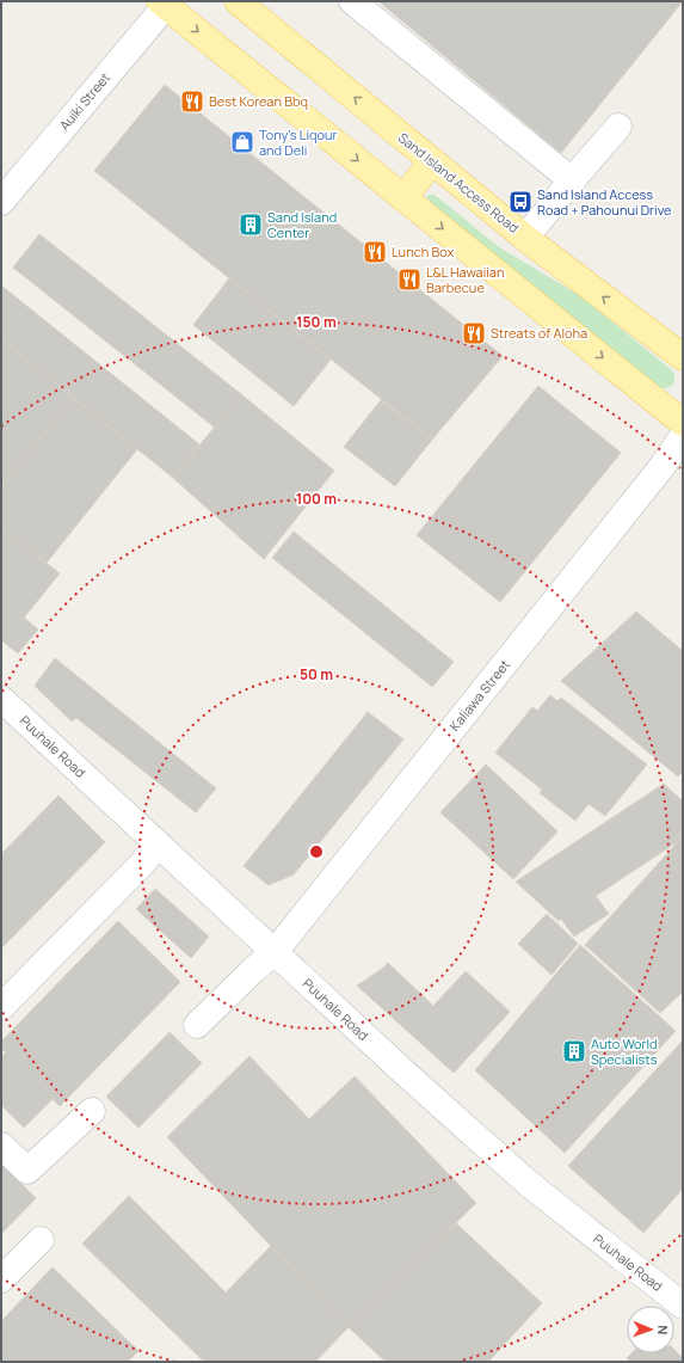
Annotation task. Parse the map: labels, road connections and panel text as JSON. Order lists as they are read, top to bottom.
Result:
{
  "streets": {
    "main road": ["Sand Island Access Road"],
    "street": ["Auiki Street", "Kaliawa Street", "Puuhale Road"]
  },
  "crossings": [
    ["Kaliawa Street", "Puuhale Road"]
  ],
  "places": {
    "restaurant": [
      "Best Korean Bbq",
      "Lunch Box",
      "L&L Hawaiian Barbecue",
      "Streats of Aloha"
    ],
    "shop": ["Tony's Liqour and Deli"],
    "bus stop": ["Sand Island Access Road + Pahounui Drive"],
    "building": ["Sand Island Center", "Auto World Specialists"]
  },
  "north": "right",
  "rings": ["150 m", "100 m", "50 m"]
}
